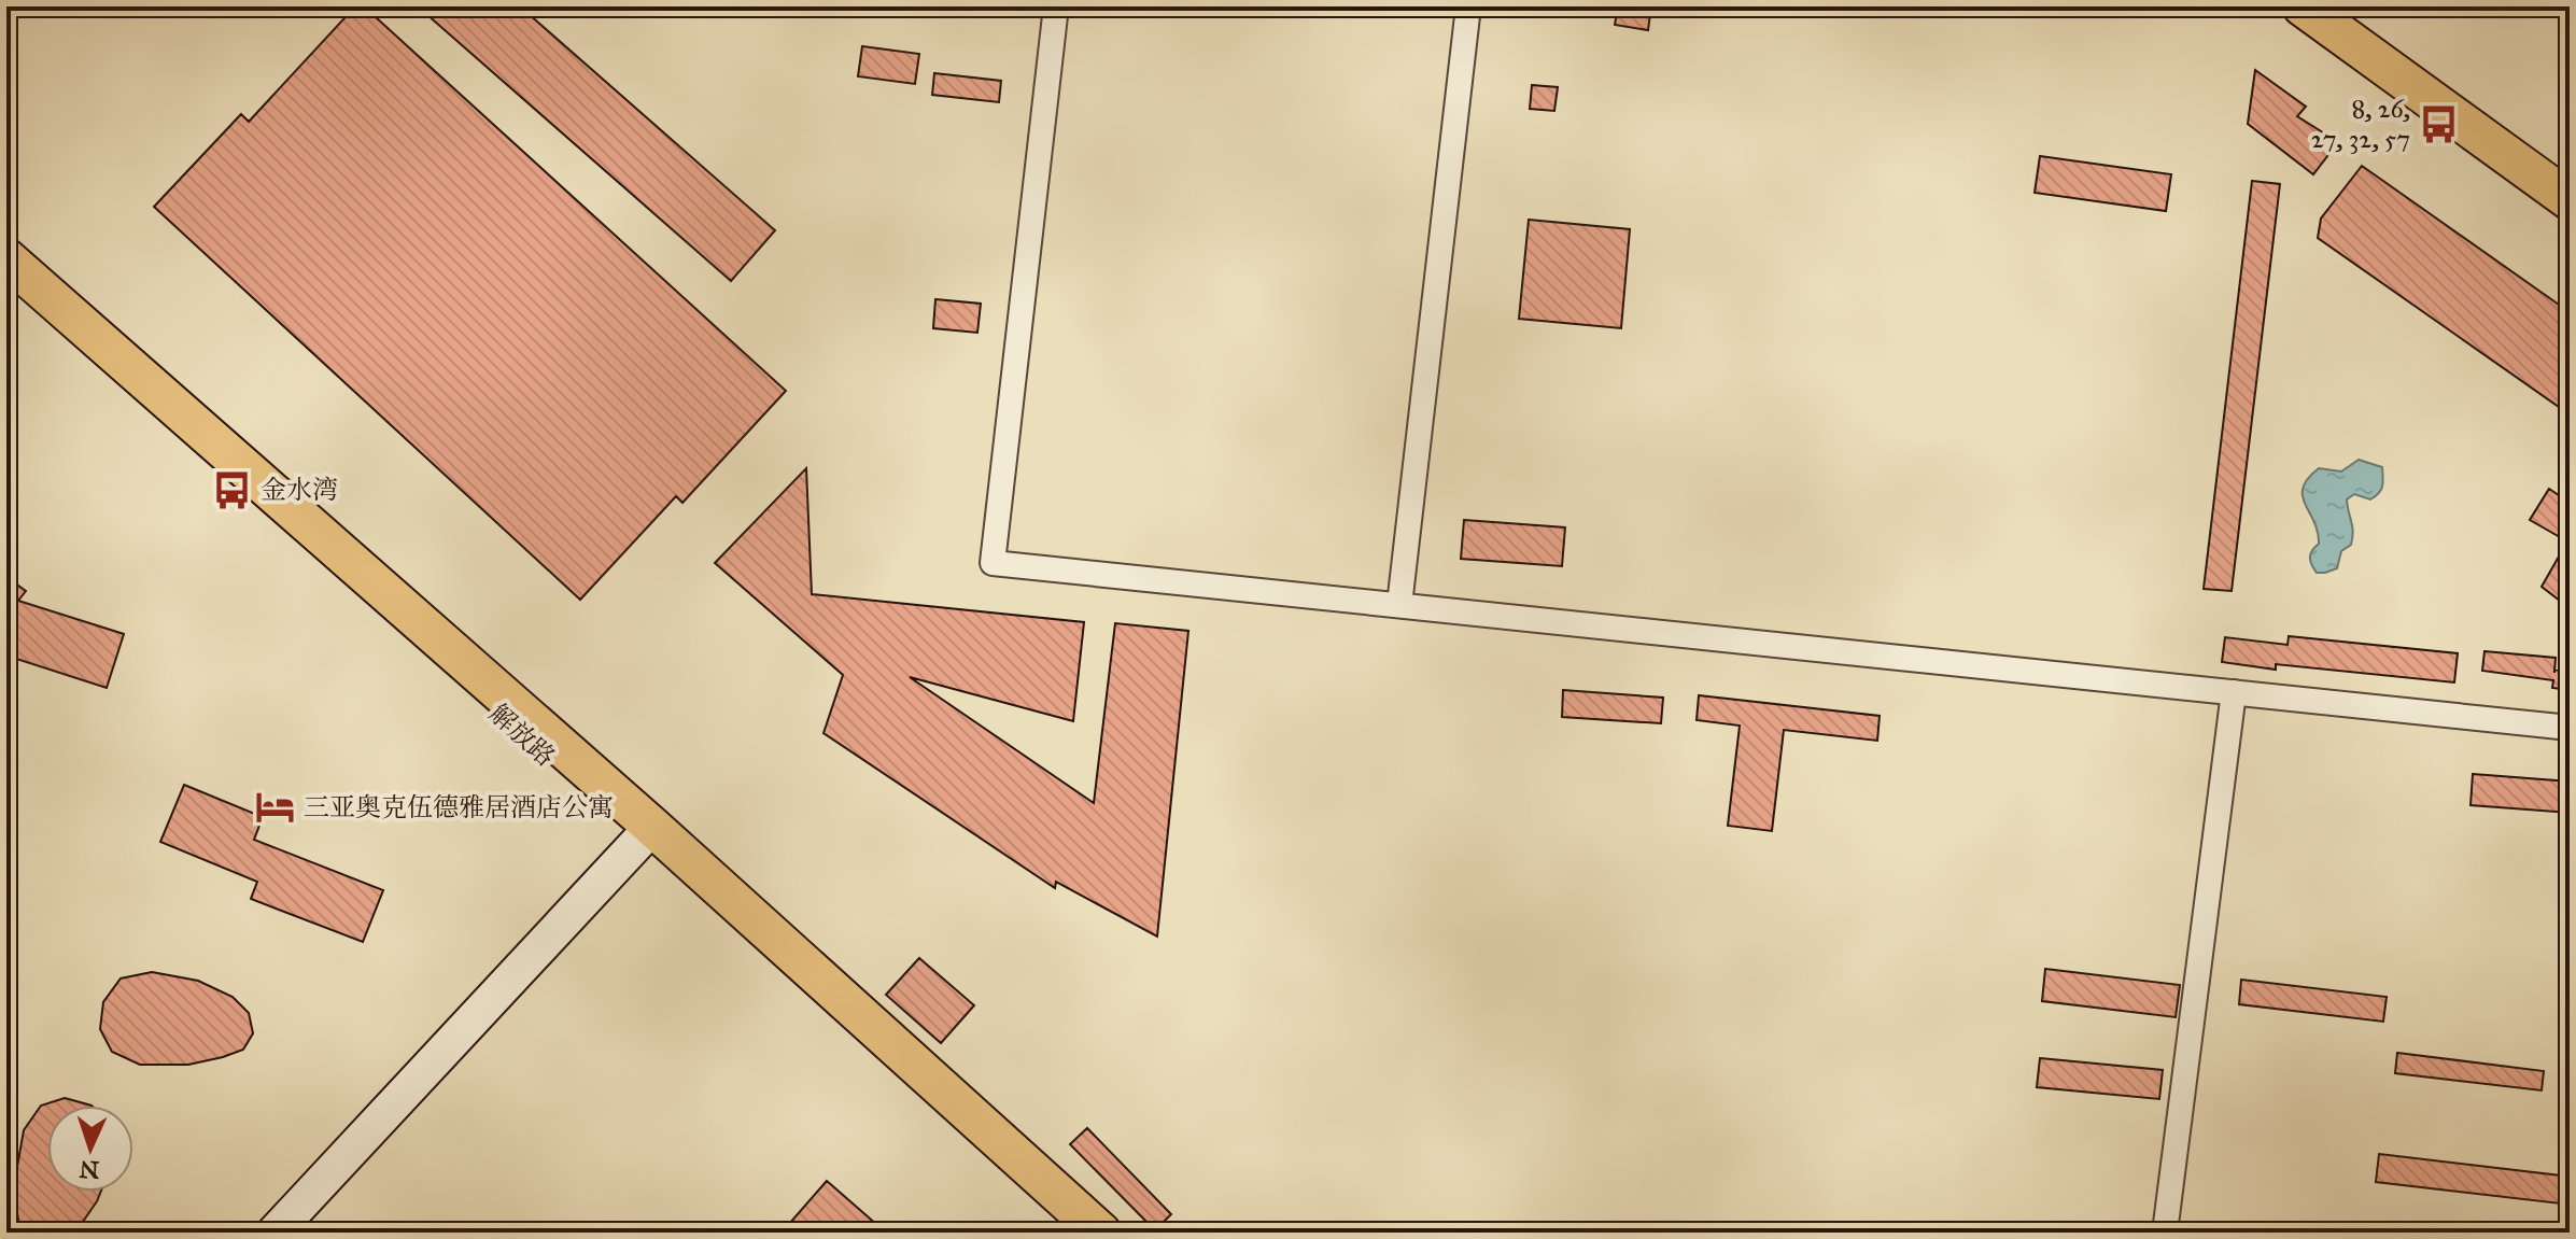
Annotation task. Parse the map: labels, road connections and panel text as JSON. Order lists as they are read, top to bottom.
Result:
{
  "streets": {
    "main road": ["解放路"]
  },
  "places": {
    "bus stop": ["8, 26, 27, 32, 57", "金水湾"],
    "hotel": ["三亚奥克伍德雅居酒店公寓"]
  },
  "north": "bottom"
}
